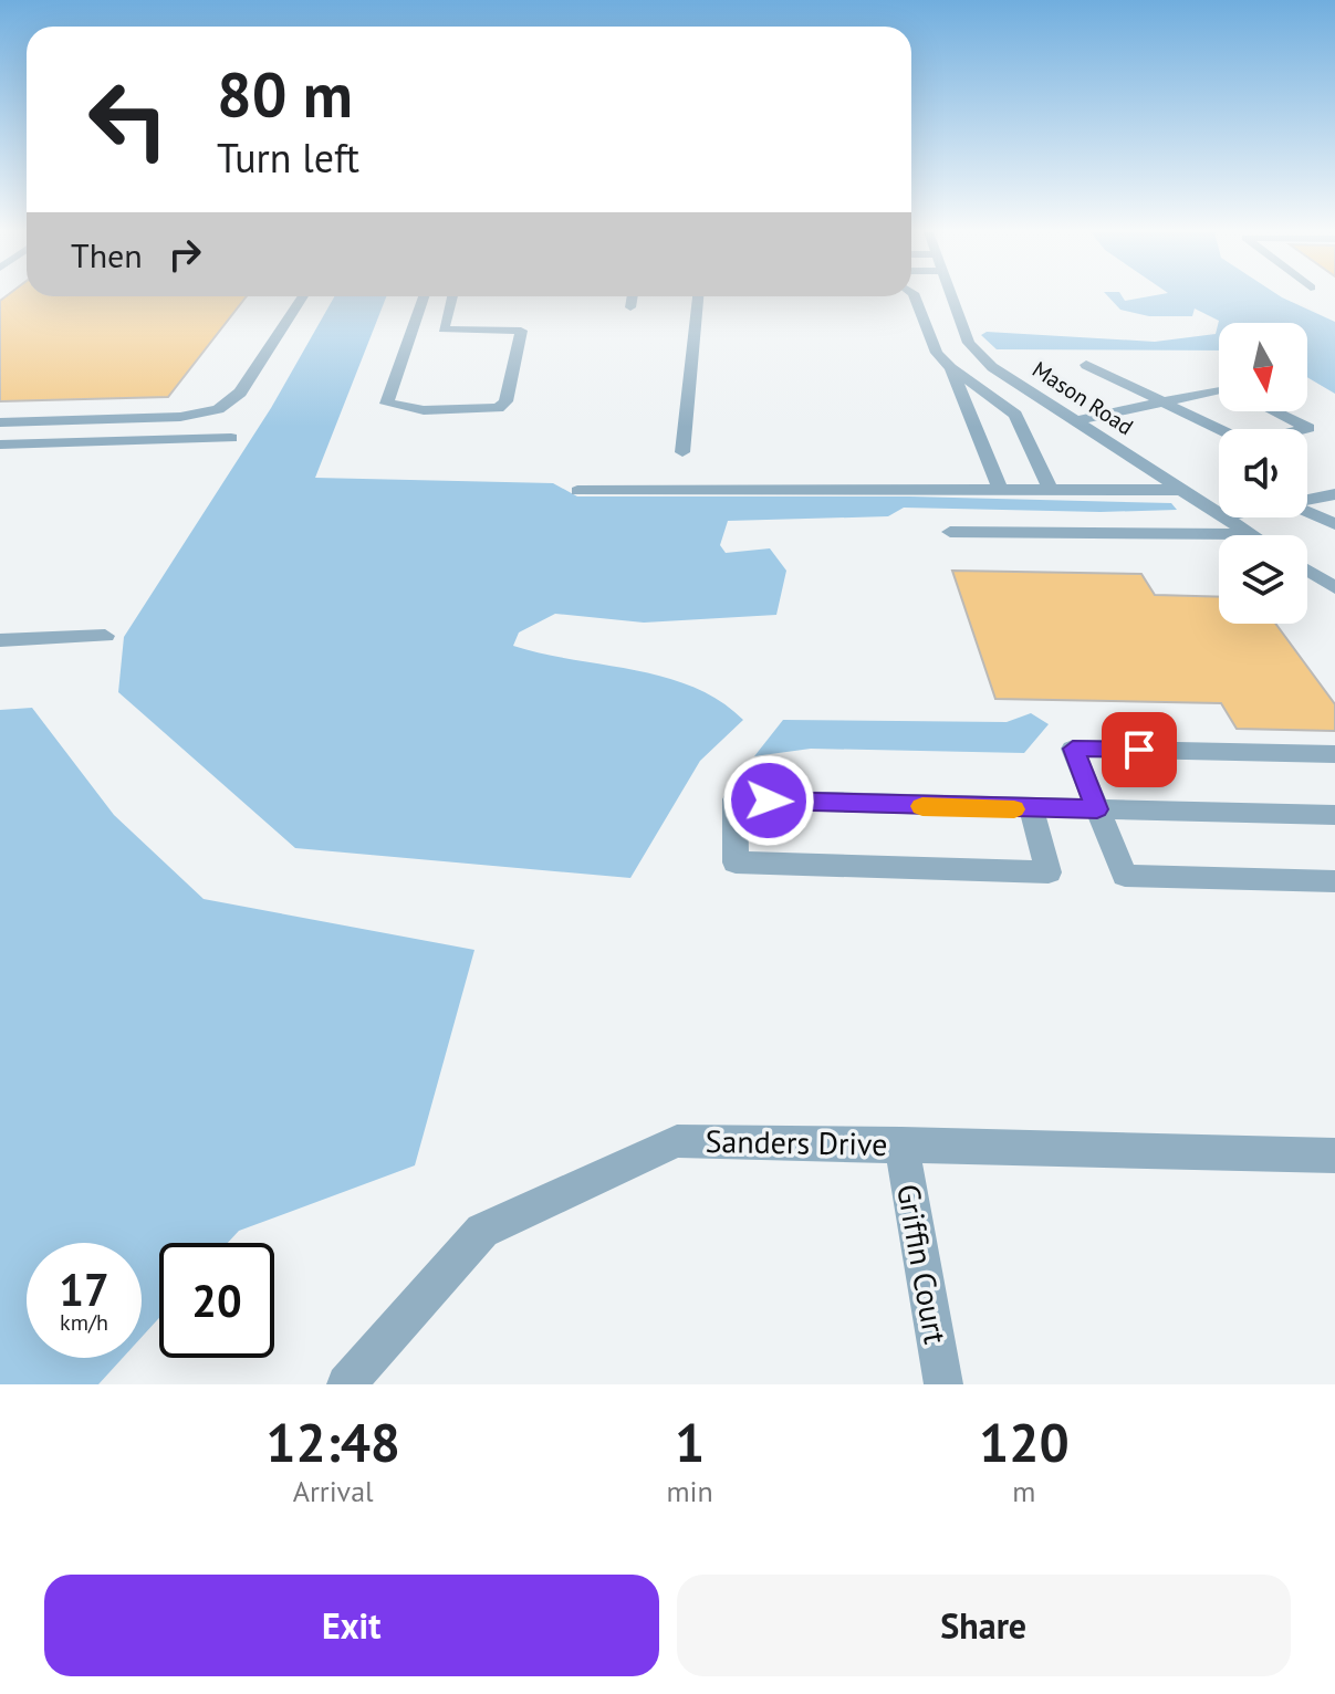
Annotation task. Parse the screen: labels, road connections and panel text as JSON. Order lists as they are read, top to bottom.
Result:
{
  "streets": {
    "street": ["Mason Road", "Sanders Drive", "Griffin Court"]
  },
  "crossings": [
    ["Sanders Drive", "Griffin Court"]
  ],
  "north": "bottom",
  "page": {
    "turn": ["80 m", "Turn left"],
    "then": "Then",
    "speed": "17 km/h",
    "limit": "20",
    "eta": [
      "12:48",
      "Arrival",
      "1",
      "min",
      "120",
      "m"
    ],
    "buttons": ["Exit", "Share"]
  }
}
